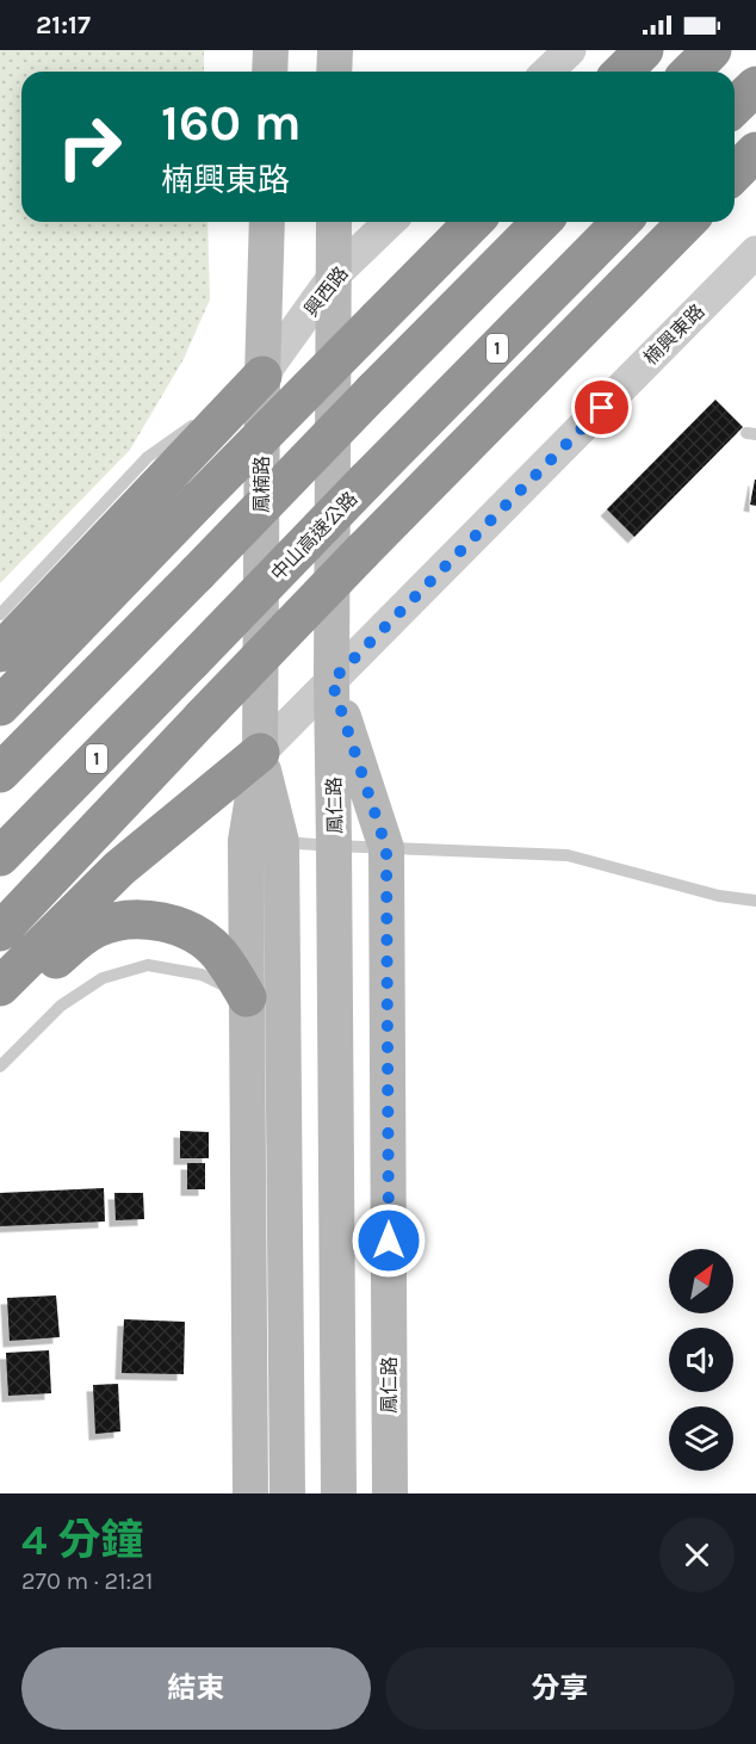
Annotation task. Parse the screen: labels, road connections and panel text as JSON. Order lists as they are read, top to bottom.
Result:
{
  "streets": {
    "highway": ["1", "中山高速公路"],
    "main road": ["鳳楠路", "鳳仁路"],
    "street": ["興西路", "楠興東路"]
  },
  "crossings": [
    ["興西路", "鳳楠路"],
    ["楠興東路", "鳳楠路"],
    ["楠興東路", "鳳仁路"]
  ],
  "north": "top right",
  "page": {
    "status": "21:17",
    "turn": ["160 m", "楠興東路"],
    "heading": ["4 分鐘", "270 m · 21:21"],
    "buttons": ["結束", "分享"]
  }
}
